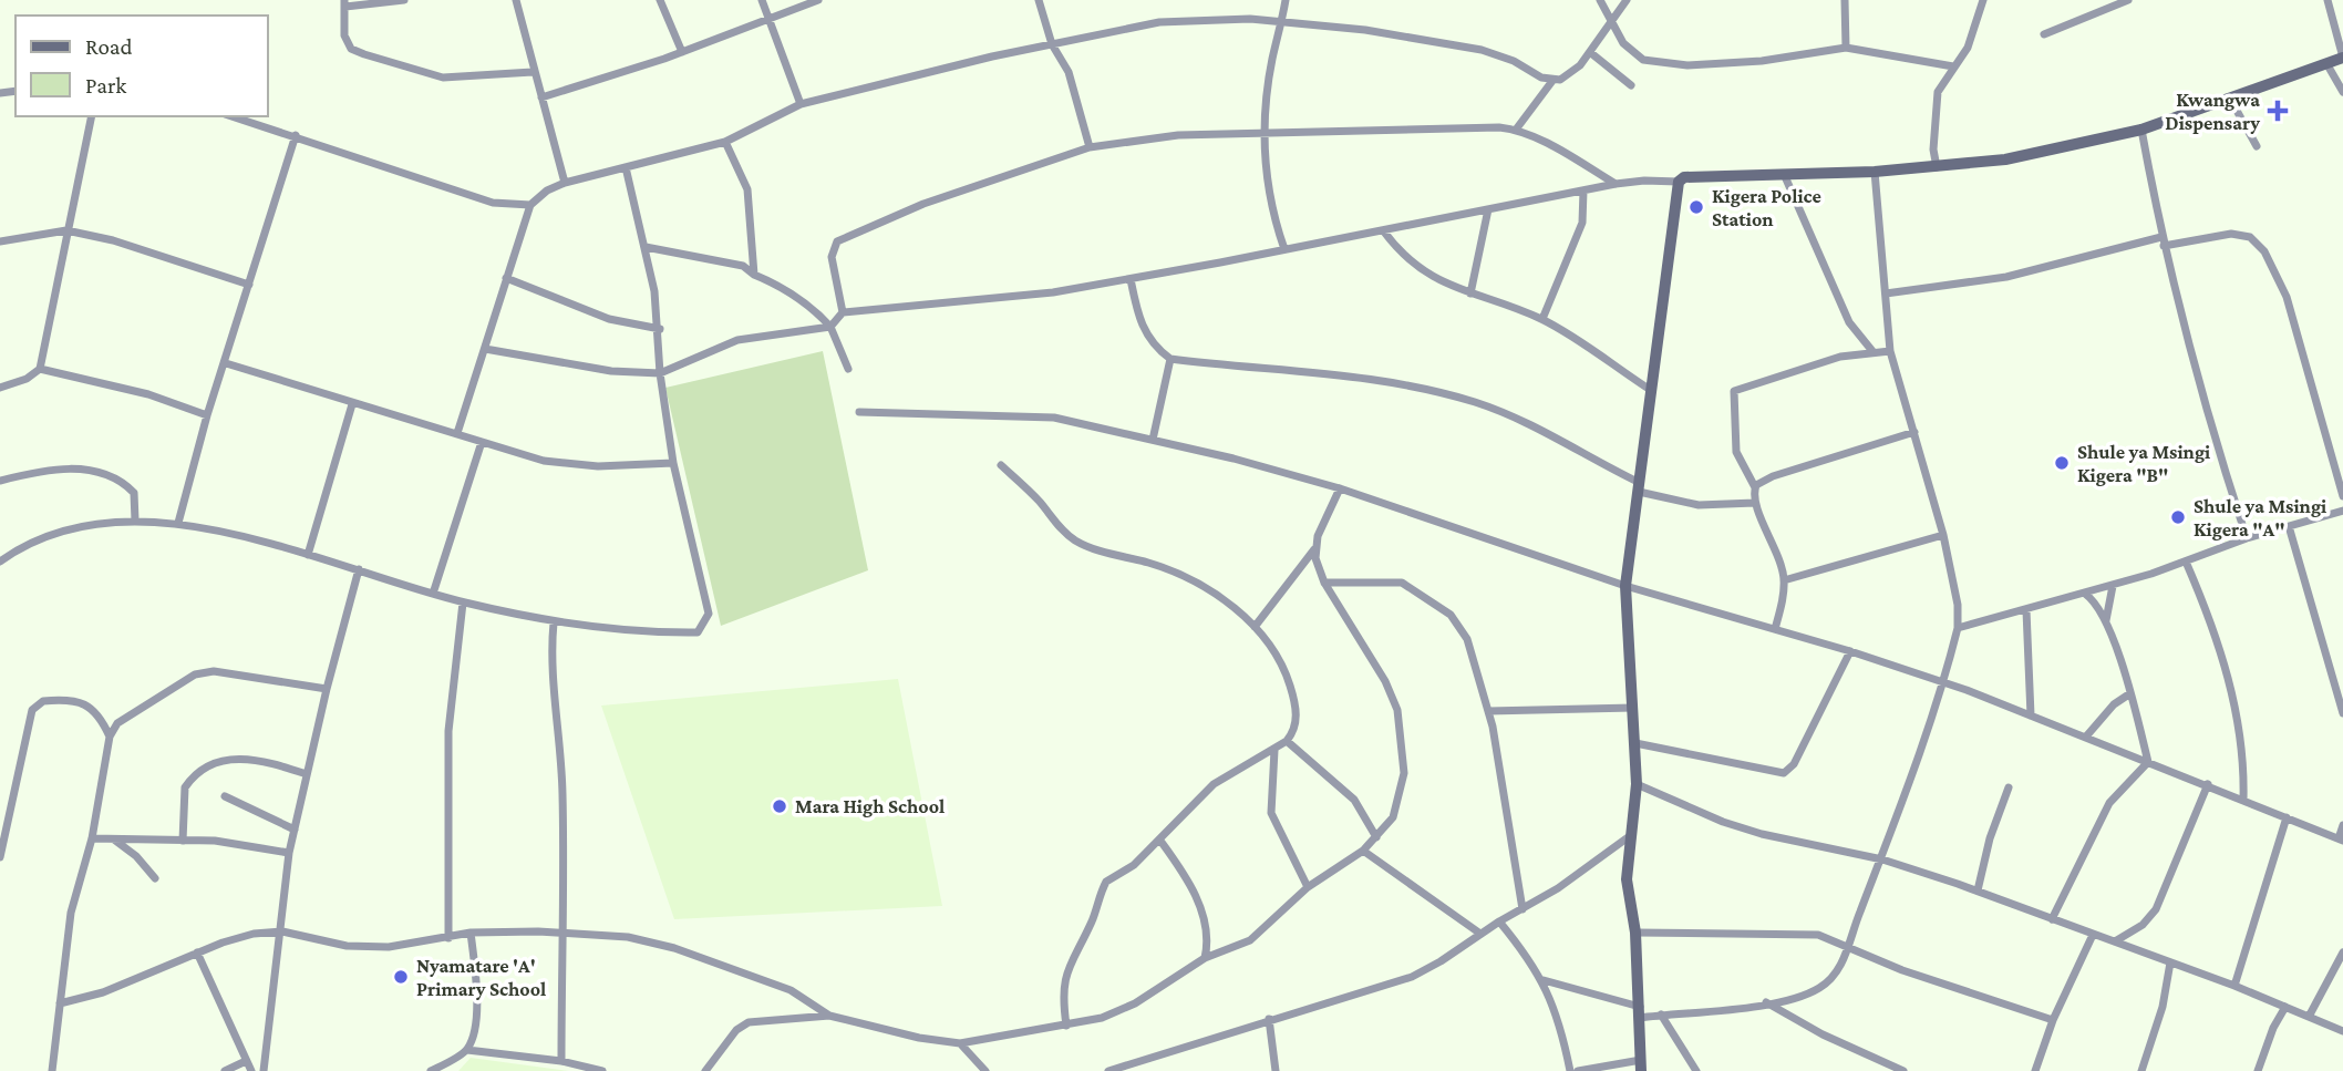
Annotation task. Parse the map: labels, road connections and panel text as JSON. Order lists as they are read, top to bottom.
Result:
{
  "places": {
    "health": ["Kwangwa Dispensary"],
    "other": [
      "Kigera Police Station",
      "Shule ya Msingi Kigera \"B\"",
      "Shule ya Msingi Kigera \"A\"",
      "Mara High School",
      "Nyamatare 'A' Primary School"
    ]
  },
  "legend": ["Road", "Park"]
}
